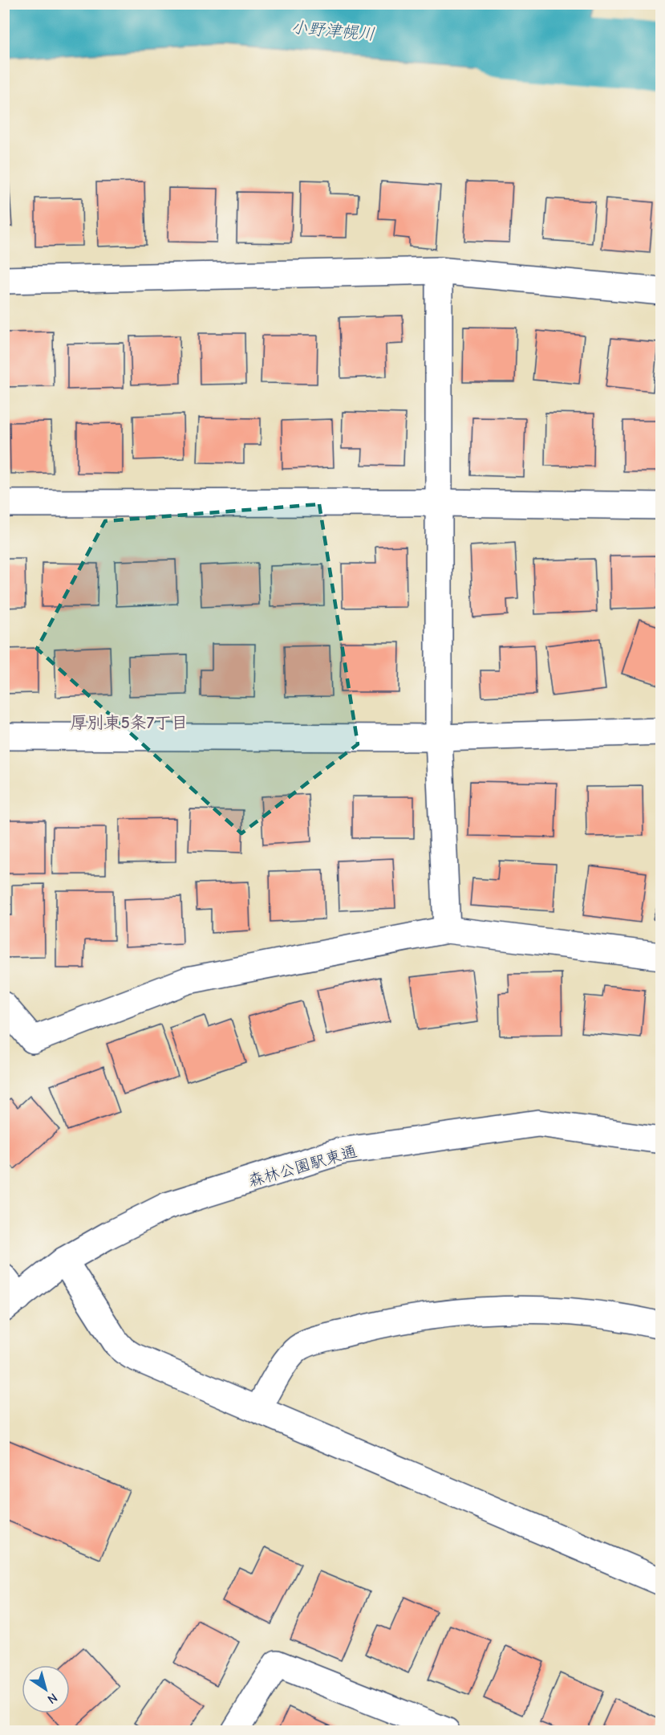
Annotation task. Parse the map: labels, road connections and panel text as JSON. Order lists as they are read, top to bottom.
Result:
{
  "streets": {
    "street": ["森林公園駅東通"]
  },
  "districts": ["厚別東5条7丁目"],
  "water": ["小野津幌川"],
  "north": "bottom right"
}
